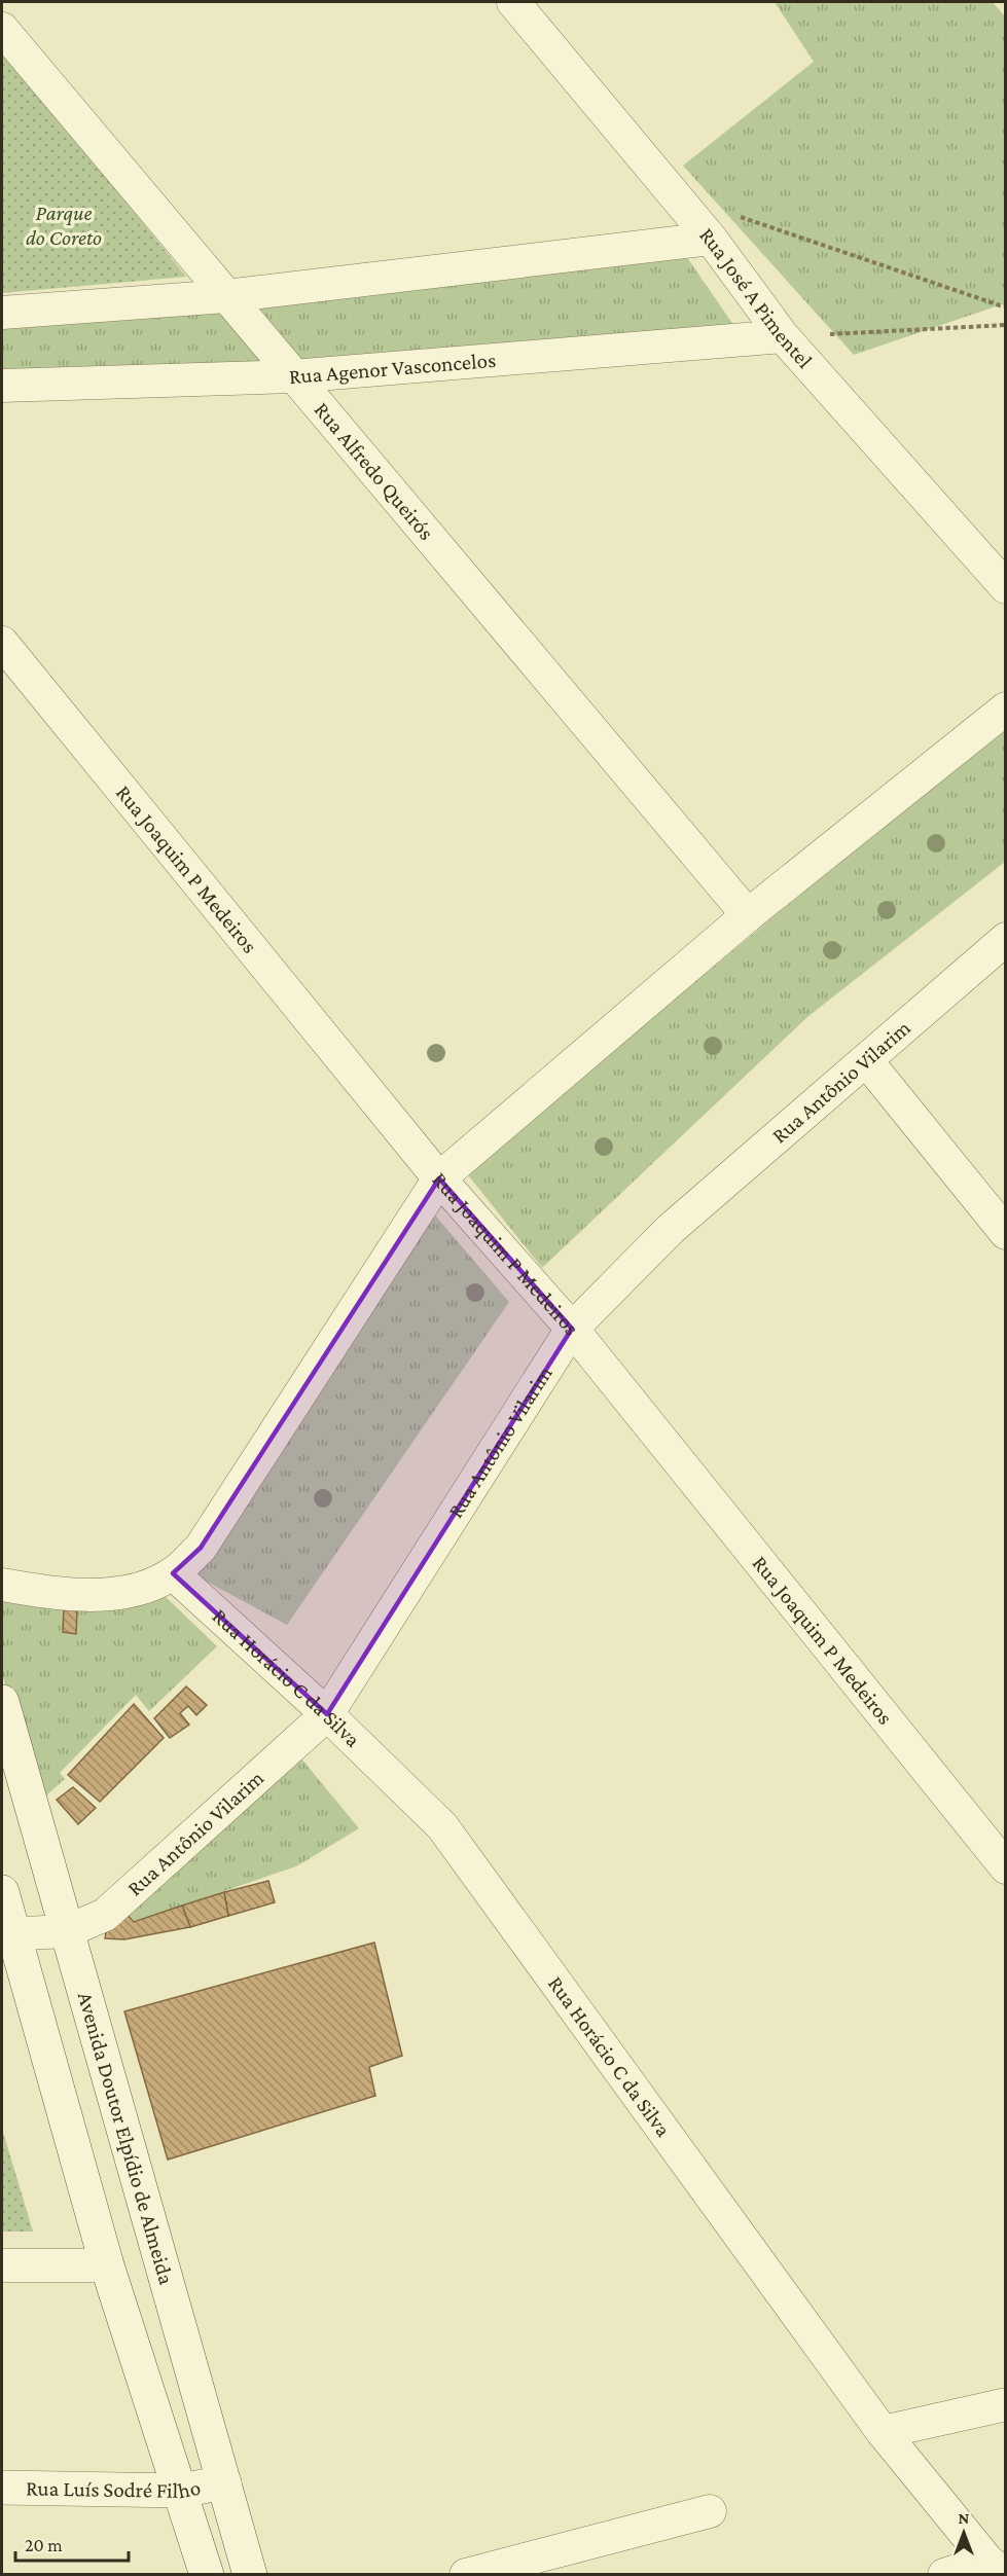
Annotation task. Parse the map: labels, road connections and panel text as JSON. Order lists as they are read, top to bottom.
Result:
{
  "streets": {
    "main road": ["Avenida Doutor Elpídio de Almeida", "Rua Luís Sodré Filho"],
    "street": [
      "Rua José A Pimentel",
      "Rua Agenor Vasconcelos",
      "Rua Alfredo Queirós",
      "Rua Joaquim P Medeiros",
      "Rua Antônio Vilarim",
      "Rua Horácio C da Silva"
    ]
  },
  "crossings": [
    ["Rua José A Pimentel", "Rua Agenor Vasconcelos"],
    ["Rua Agenor Vasconcelos", "Rua Alfredo Queirós"],
    ["Rua Joaquim P Medeiros", "Rua Antônio Vilarim"],
    ["Rua Antônio Vilarim", "Rua Horácio C da Silva"],
    ["Rua Antônio Vilarim", "Avenida Doutor Elpídio de Almeida"],
    ["Avenida Doutor Elpídio de Almeida", "Rua Luís Sodré Filho"]
  ],
  "parks": ["Parque do Coreto"],
  "scale_bar": "20 m",
  "north": "top"
}
